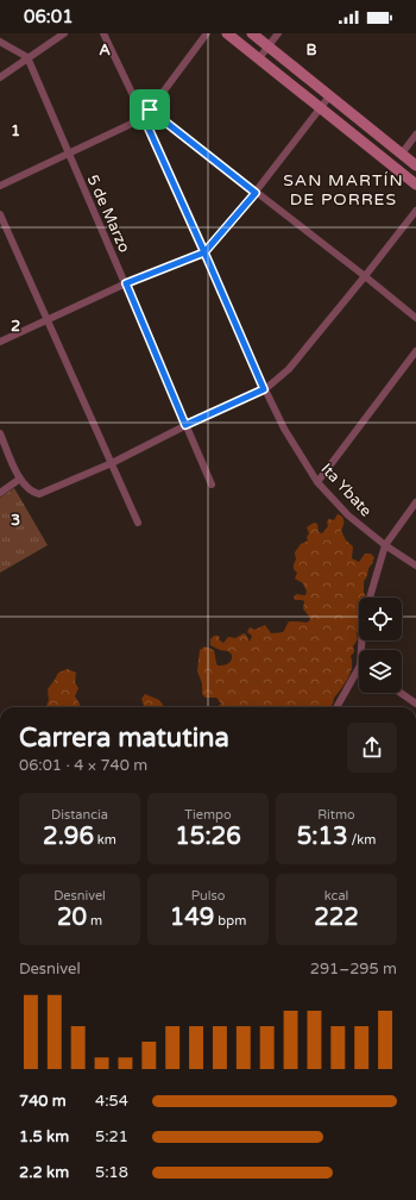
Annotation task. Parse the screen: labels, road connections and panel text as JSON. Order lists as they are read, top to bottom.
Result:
{
  "streets": {
    "street": ["5 de Marzo", "Ita Ybate"]
  },
  "districts": ["SAN MARTÍN DE PORRES"],
  "page": {
    "status": "06:01",
    "heading": ["Carrera matutina", "06:01 · 4 × 740 m"],
    "stats": [
      ["Distancia", "2.96 km"],
      ["Tiempo", "15:26"],
      ["Ritmo", "5:13 /km"],
      ["Desnivel", "20 m"],
      ["Pulso", "149 bpm"],
      ["kcal", "222"]
    ],
    "chart": ["Desnivel", "291–295 m"],
    "list": [
      {
        "name": "740 m",
        "note": "4:54"
      },
      {
        "name": "1.5 km",
        "note": "5:21"
      },
      {
        "name": "2.2 km",
        "note": "5:18"
      }
    ]
  },
  "grid": {
    "columns": ["A", "B"],
    "rows": ["1", "2", "3"]
  }
}
